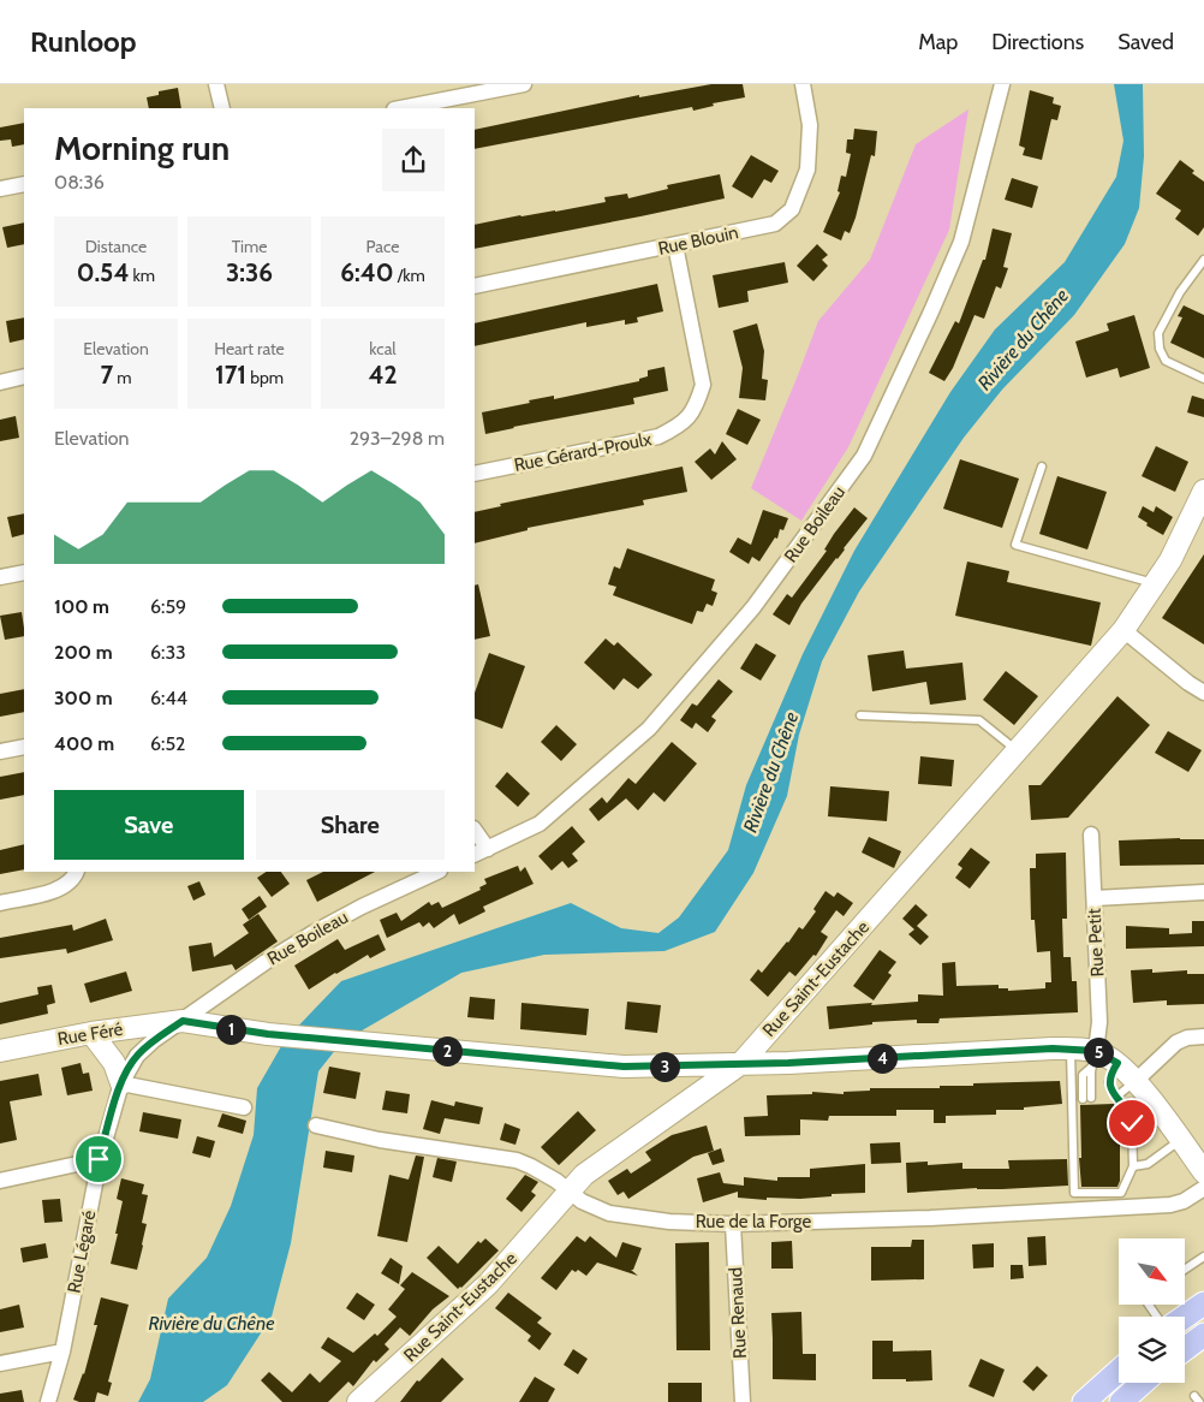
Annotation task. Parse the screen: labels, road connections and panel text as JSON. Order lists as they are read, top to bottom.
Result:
{
  "streets": {
    "street": [
      "Rue Blouin",
      "Rue Gérard-Proulx",
      "Rue Boileau",
      "Rue Petit",
      "Rue Saint-Eustache",
      "Rue Féré",
      "Rue de la Forge",
      "Rue Légaré",
      "Rue Renaud"
    ]
  },
  "crossings": [
    ["Rue Blouin", "Rue Gérard-Proulx"],
    ["Rue Boileau", "Rue Féré"],
    ["Rue Boileau", "Rue Légaré"],
    ["Rue Petit", "Rue Féré"],
    ["Rue Saint-Eustache", "Rue Féré"],
    ["Rue Saint-Eustache", "Rue de la Forge"],
    ["Rue Féré", "Rue Légaré"],
    ["Rue de la Forge", "Rue Renaud"]
  ],
  "water": ["Rivière du Chêne"],
  "north": "bottom right",
  "page": {
    "header": "Runloop",
    "nav": ["Map", "Directions", "Saved"],
    "heading": ["Morning run", "08:36"],
    "stats": [
      ["Distance", "0.54 km"],
      ["Time", "3:36"],
      ["Pace", "6:40 /km"],
      ["Elevation", "7 m"],
      ["Heart rate", "171 bpm"],
      ["kcal", "42"]
    ],
    "chart": ["Elevation", "293–298 m"],
    "list": [
      {
        "name": "100 m",
        "note": "6:59"
      },
      {
        "name": "200 m",
        "note": "6:33"
      },
      {
        "name": "300 m",
        "note": "6:44"
      },
      {
        "name": "400 m",
        "note": "6:52"
      }
    ],
    "buttons": ["Save", "Share"],
    "pins": [
      "1",
      "2",
      "5",
      "4",
      "3"
    ]
  }
}
